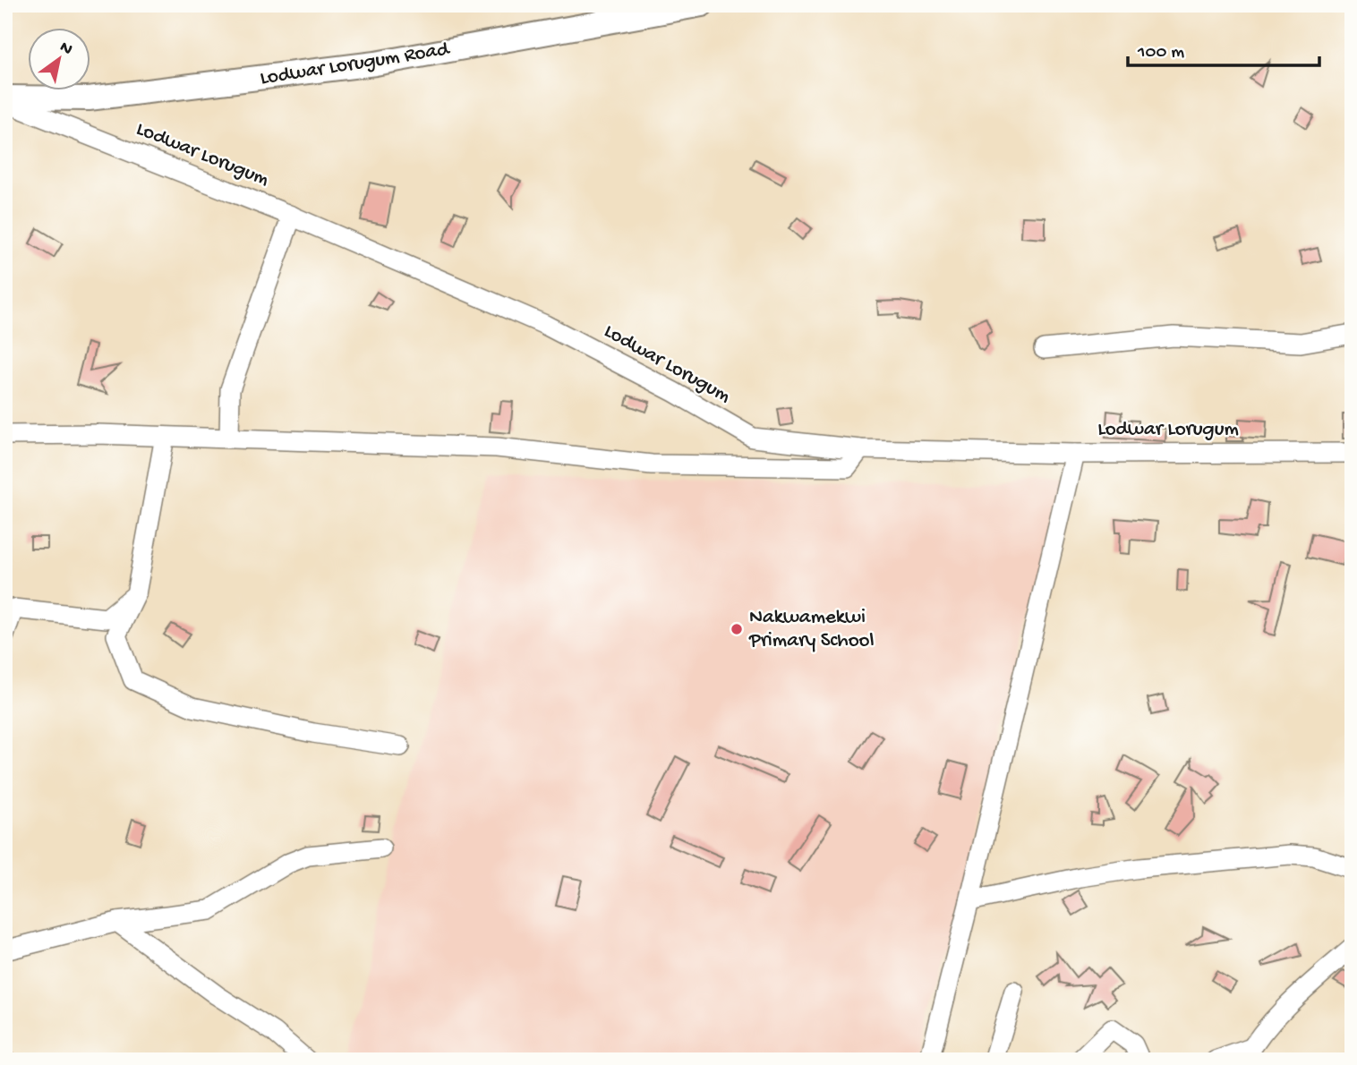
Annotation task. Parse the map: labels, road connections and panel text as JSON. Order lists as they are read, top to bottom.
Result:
{
  "streets": {
    "main road": ["Lodwar Lorugum Road"],
    "street": ["Lodwar Lorugum"]
  },
  "crossings": [
    ["Lodwar Lorugum Road", "Lodwar Lorugum"]
  ],
  "places": ["Nakwamekwi Primary School"],
  "scale_bar": "100 m",
  "north": "top right"
}
